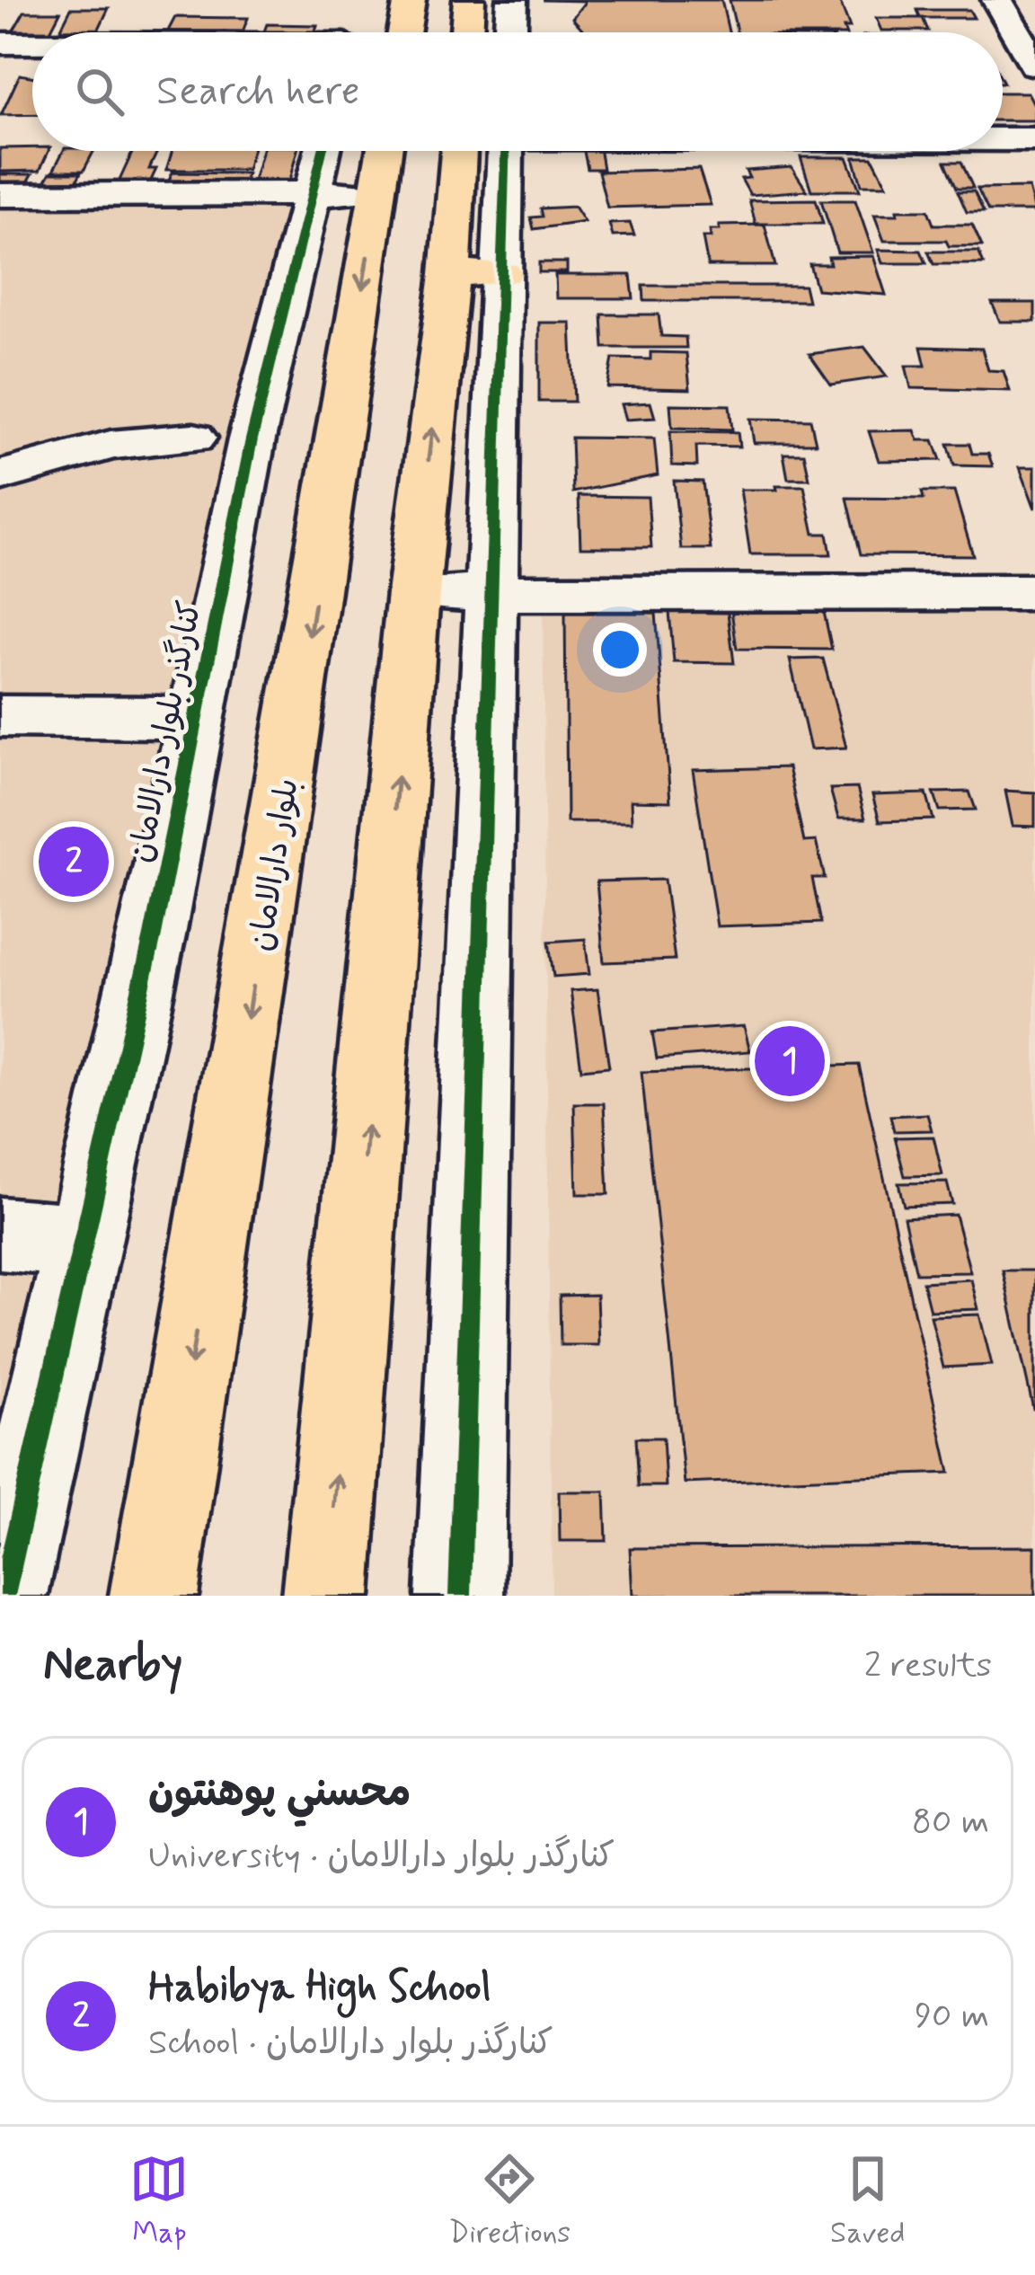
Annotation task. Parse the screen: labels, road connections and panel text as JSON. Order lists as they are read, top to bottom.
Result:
{
  "streets": {
    "main road": ["بلوار دارالامان"],
    "street": ["کنارگذر بلوار دارالامان"]
  },
  "page": {
    "search": "Search here",
    "pins": ["2", "1"],
    "heading": ["Nearby", "2 results"],
    "list": [
      {
        "mark": "1",
        "name": "محسني پوهنتون",
        "note": "University · کنارگذر بلوار دارالامان",
        "value": "80 m"
      },
      {
        "mark": "2",
        "name": "Habibya High School",
        "note": "School · کنارگذر بلوار دارالامان",
        "value": "90 m"
      }
    ],
    "nav": ["Map", "Directions", "Saved"]
  }
}
